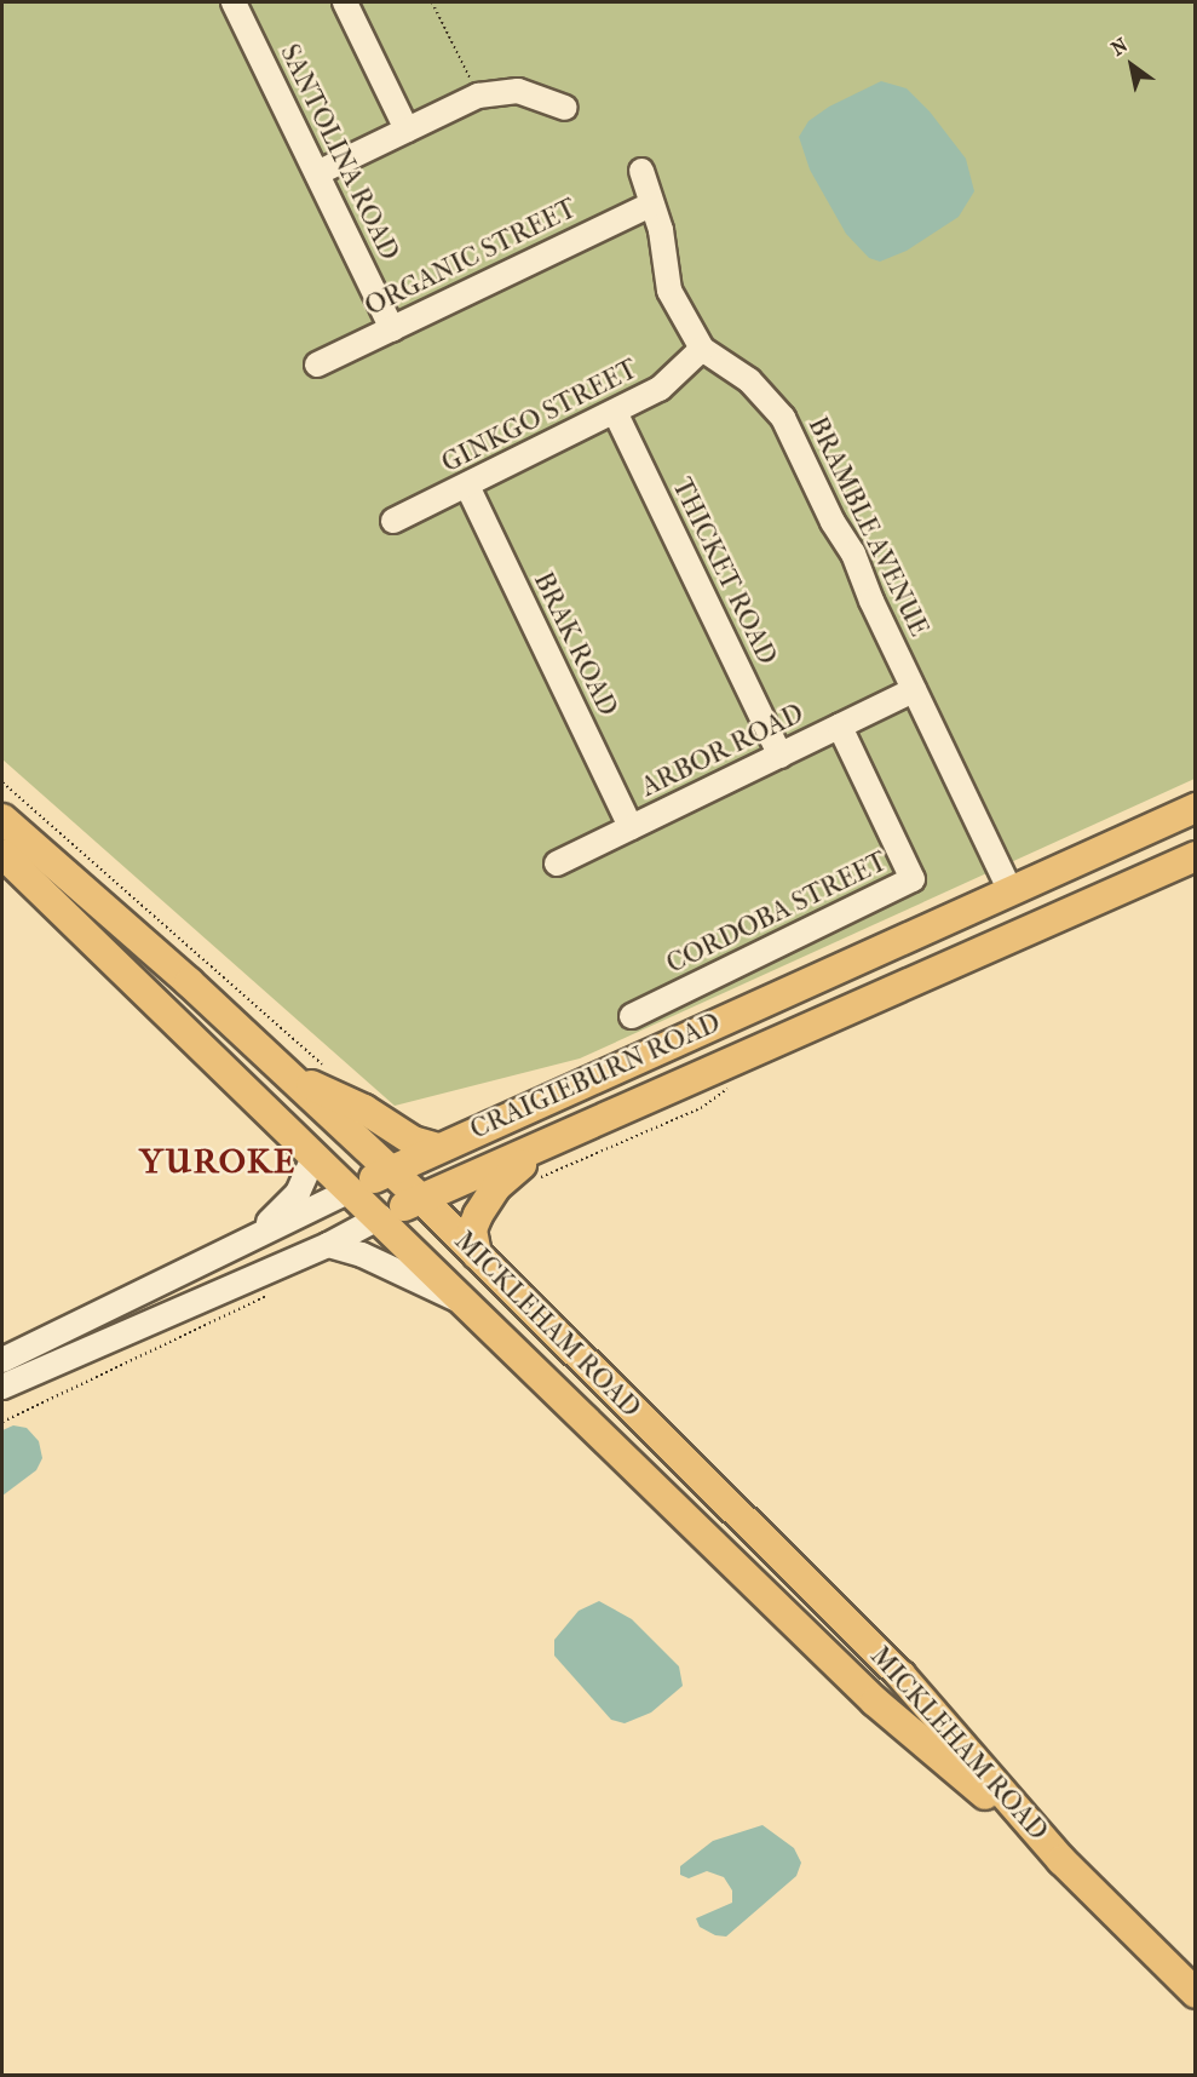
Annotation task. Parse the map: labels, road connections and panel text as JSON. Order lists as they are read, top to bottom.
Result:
{
  "streets": {
    "main road": ["CRAIGIEBURN ROAD", "MICKLEHAM ROAD"],
    "street": [
      "SANTOLINA ROAD",
      "ORGANIC STREET",
      "GINKGO STREET",
      "BRAMBLE AVENUE",
      "THICKET ROAD",
      "BRAK ROAD",
      "ARBOR ROAD",
      "CORDOBA STREET"
    ]
  },
  "crossings": [
    ["SANTOLINA ROAD", "ORGANIC STREET"],
    ["ORGANIC STREET", "BRAMBLE AVENUE"],
    ["GINKGO STREET", "BRAMBLE AVENUE"],
    ["GINKGO STREET", "THICKET ROAD"],
    ["GINKGO STREET", "BRAK ROAD"],
    ["BRAMBLE AVENUE", "ARBOR ROAD"],
    ["BRAMBLE AVENUE", "CRAIGIEBURN ROAD"],
    ["THICKET ROAD", "ARBOR ROAD"],
    ["BRAK ROAD", "ARBOR ROAD"],
    ["ARBOR ROAD", "CORDOBA STREET"],
    ["CRAIGIEBURN ROAD", "MICKLEHAM ROAD"]
  ],
  "districts": ["YUROKE"],
  "north": "top left"
}
